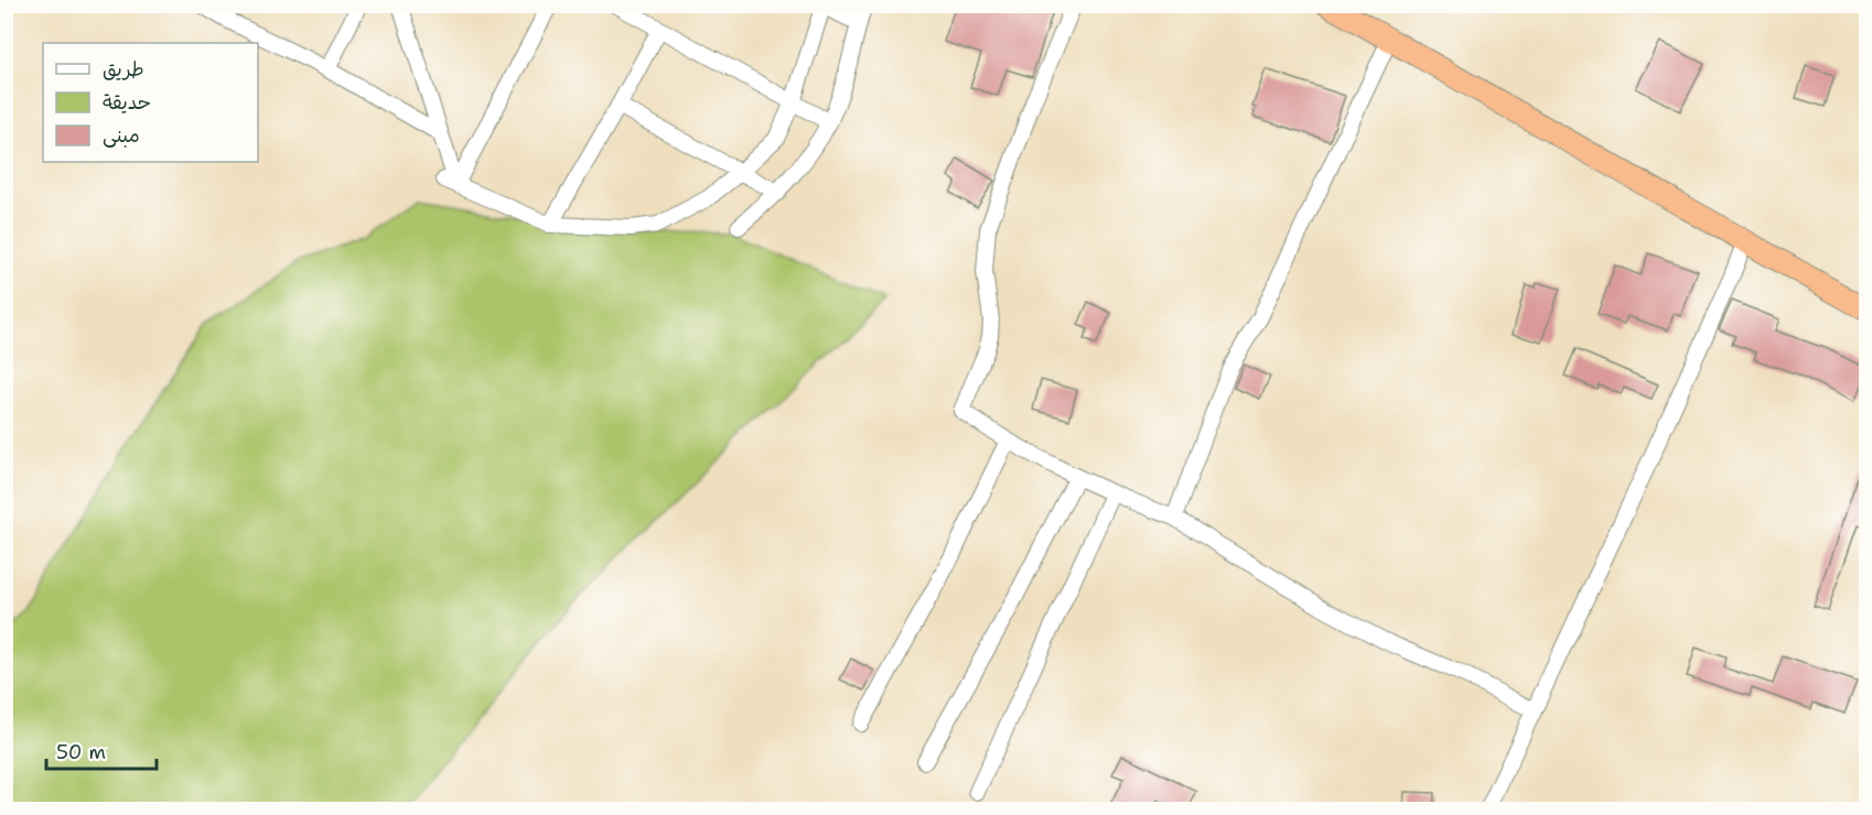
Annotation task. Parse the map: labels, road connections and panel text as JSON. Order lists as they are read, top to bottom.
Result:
{
  "legend": ["طريق", "حديقة", "مبنى"],
  "scale_bar": "50 m"
}
